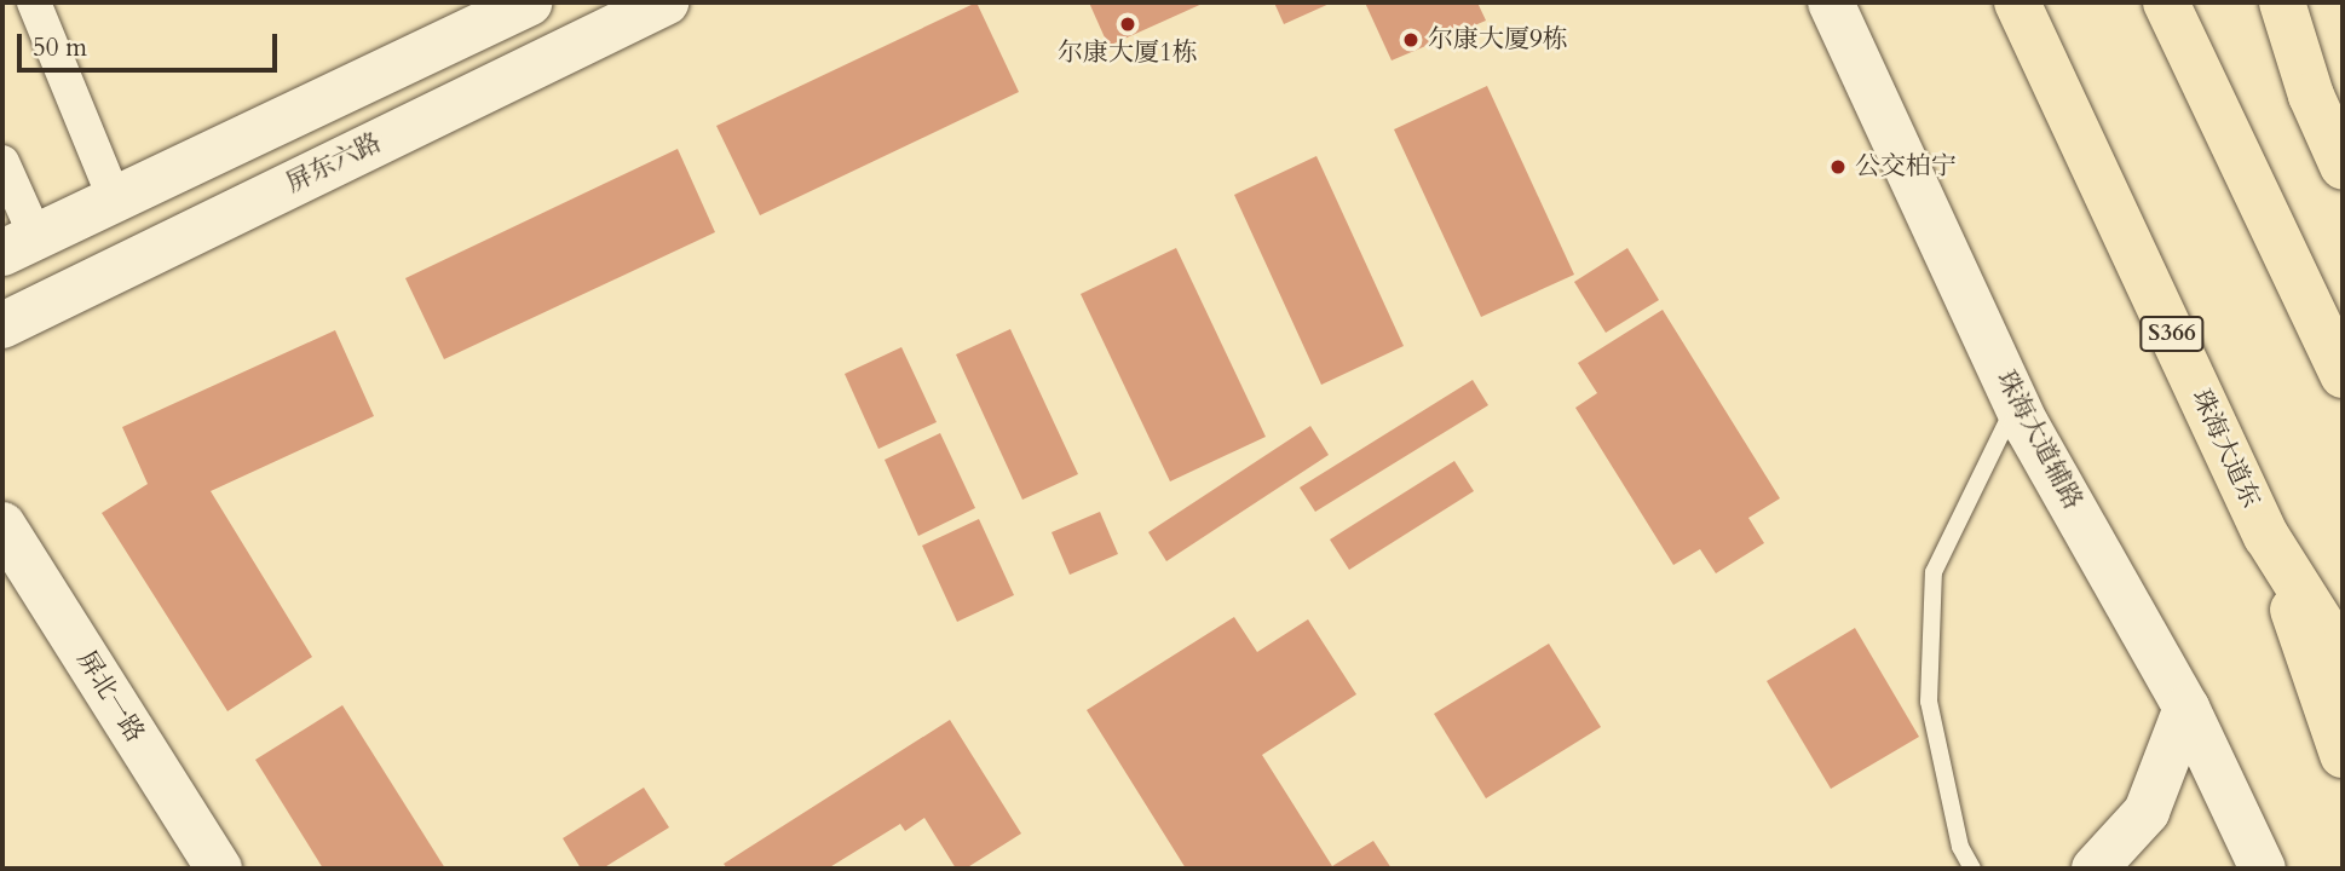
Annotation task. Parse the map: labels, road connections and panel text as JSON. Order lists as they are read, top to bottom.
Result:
{
  "streets": {
    "main road": ["S366", "珠海大道东"],
    "street": ["屏东六路", "珠海大道辅路", "屏北一路"]
  },
  "places": ["尔康大厦1栋", "尔康大厦9栋", "公交柏宁"],
  "scale_bar": "50 m"
}
